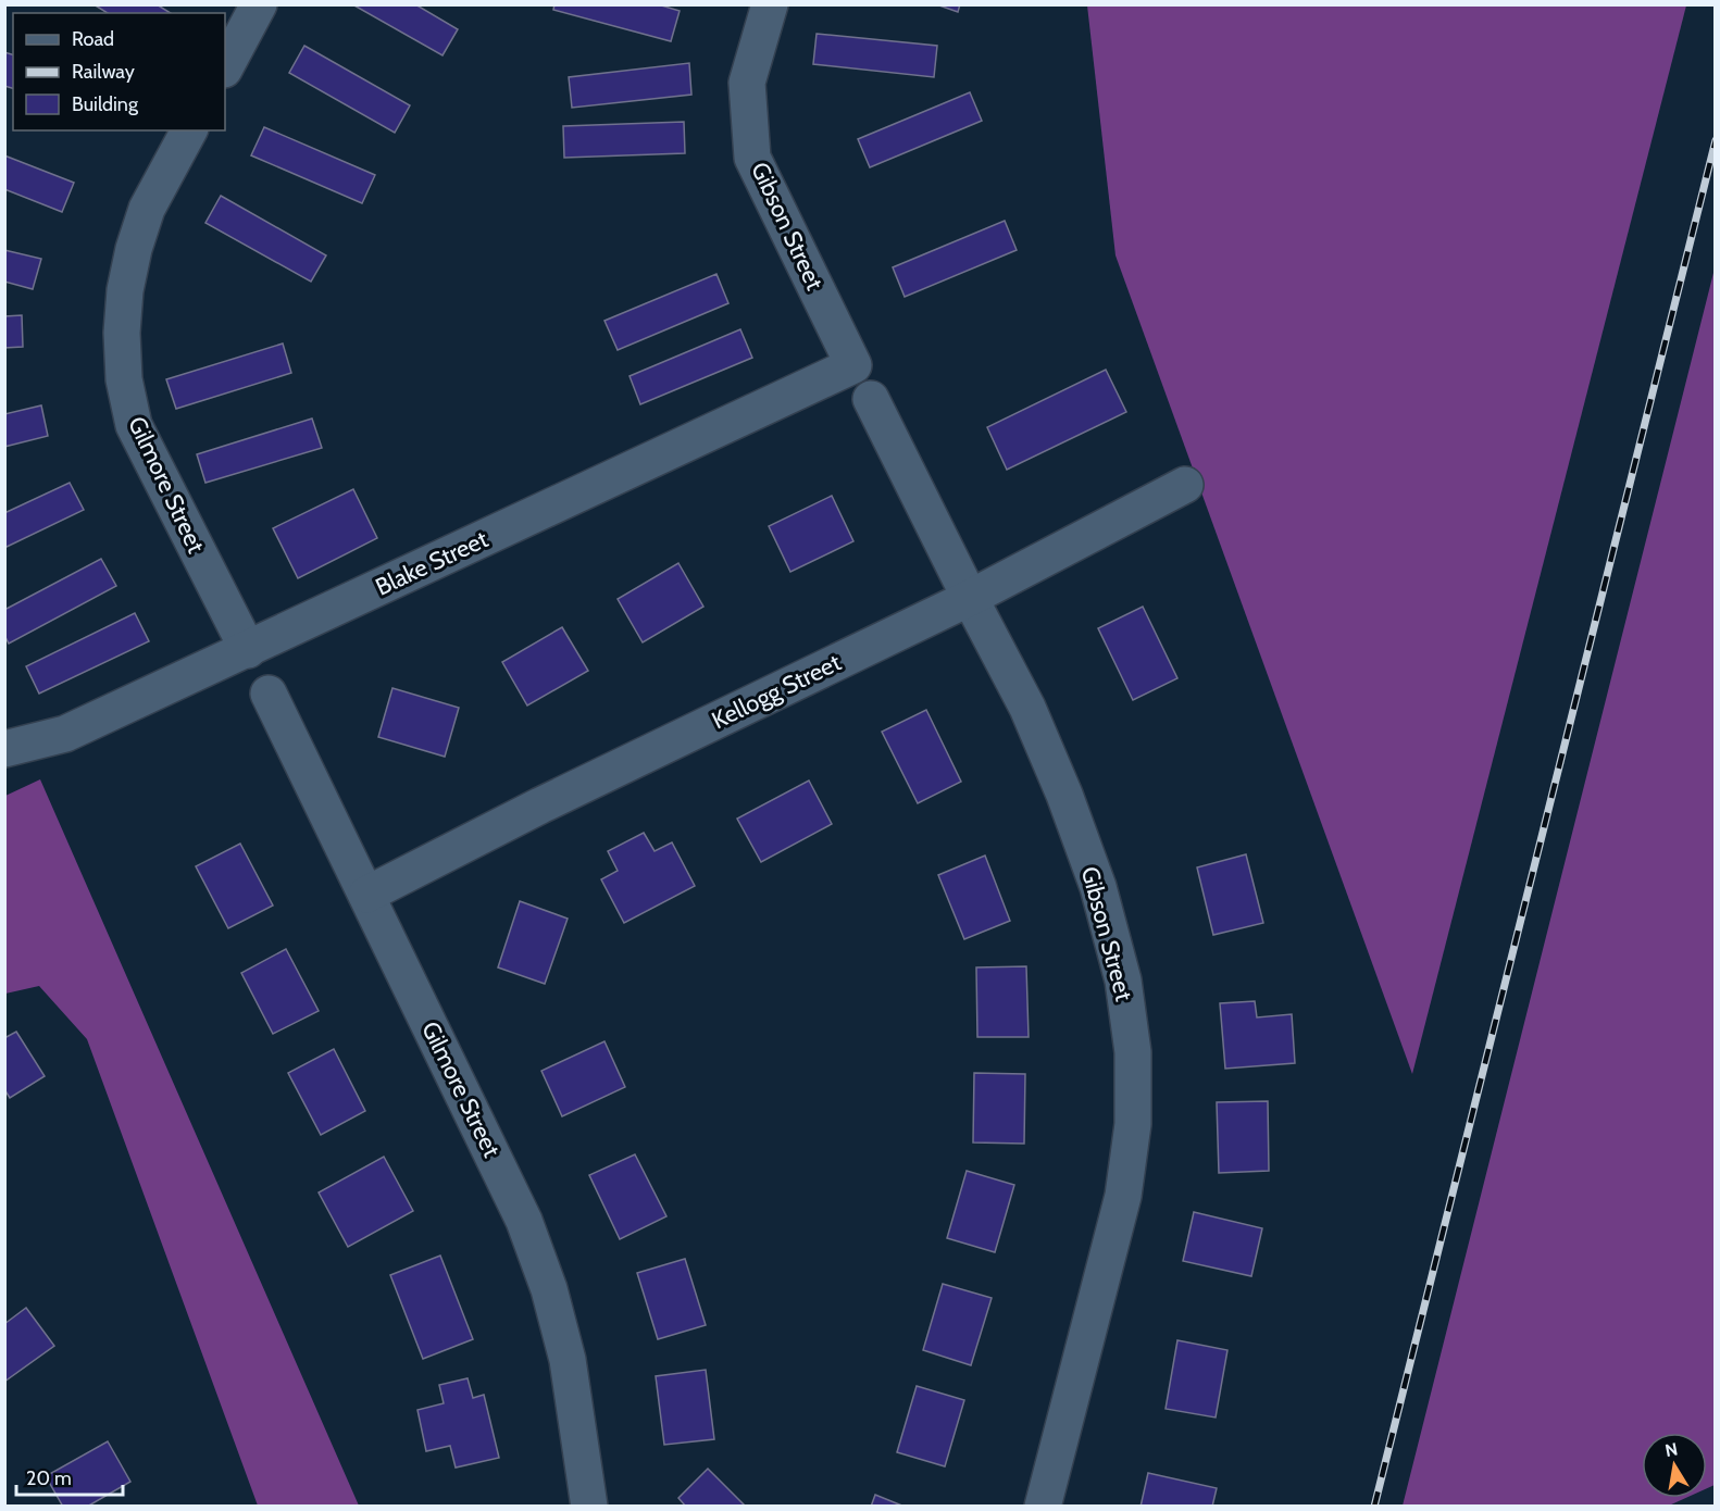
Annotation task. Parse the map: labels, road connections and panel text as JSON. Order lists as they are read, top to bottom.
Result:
{
  "streets": {
    "street": [
      "Gibson Street",
      "Gilmore Street",
      "Blake Street",
      "Kellogg Street"
    ]
  },
  "crossings": [
    ["Gibson Street", "Blake Street"],
    ["Gibson Street", "Kellogg Street"],
    ["Gilmore Street", "Blake Street"],
    ["Gilmore Street", "Kellogg Street"]
  ],
  "legend": ["Road", "Railway", "Building"],
  "scale_bar": "20 m",
  "north": "top"
}
